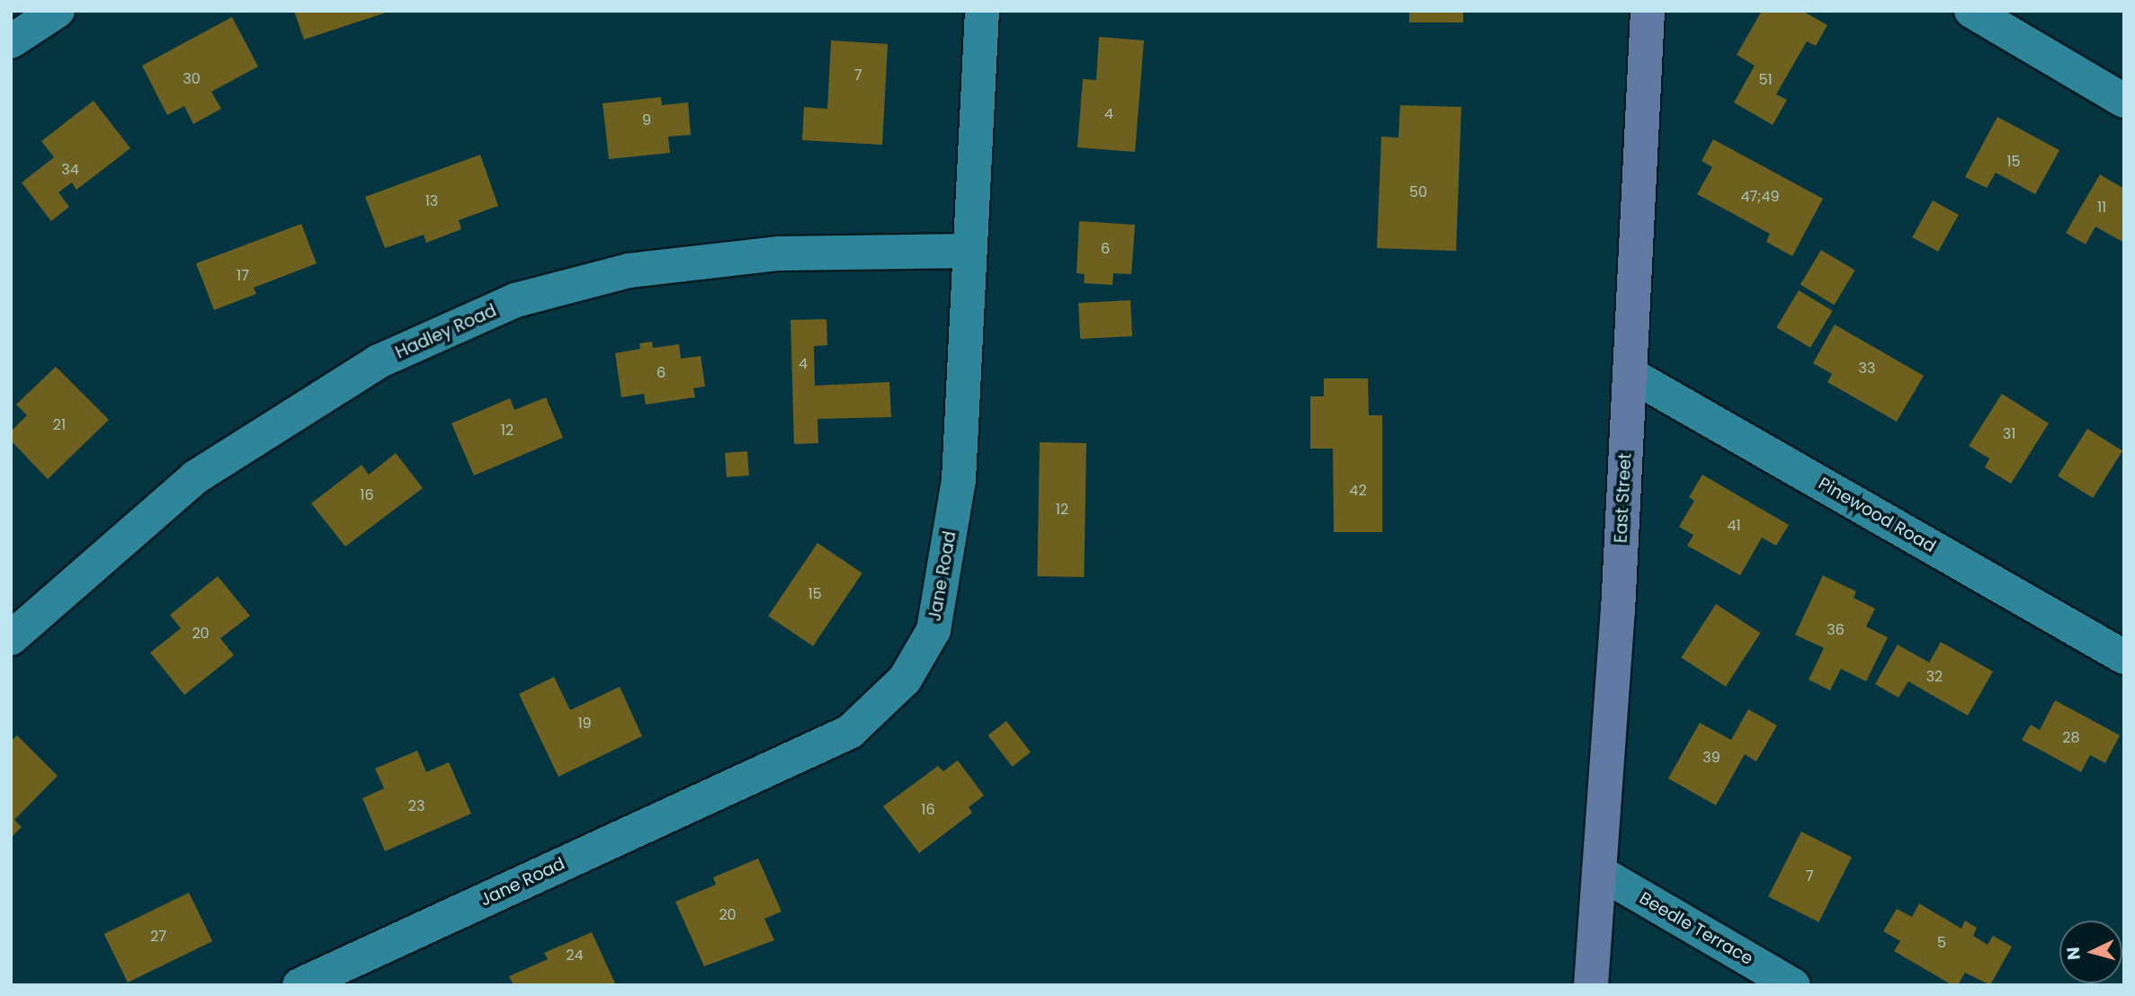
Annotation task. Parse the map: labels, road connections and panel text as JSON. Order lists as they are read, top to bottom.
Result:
{
  "streets": {
    "main road": ["East Street"],
    "street": [
      "Hadley Road",
      "Pinewood Road",
      "Jane Road",
      "Beedle Terrace"
    ]
  },
  "crossings": [
    ["Hadley Road", "Jane Road"],
    ["East Street", "Pinewood Road"],
    ["East Street", "Beedle Terrace"]
  ],
  "house_numbers": [
    "7",
    "30",
    "51",
    "4",
    "9",
    "15",
    "34",
    "50",
    "47;49",
    "13",
    "11",
    "6",
    "17",
    "4",
    "33",
    "6",
    "21",
    "12",
    "31",
    "42",
    "16",
    "12",
    "41",
    "15",
    "36",
    "20",
    "32",
    "19",
    "28",
    "39",
    "23",
    "16",
    "7",
    "20",
    "27",
    "5",
    "24"
  ],
  "north": "left"
}
